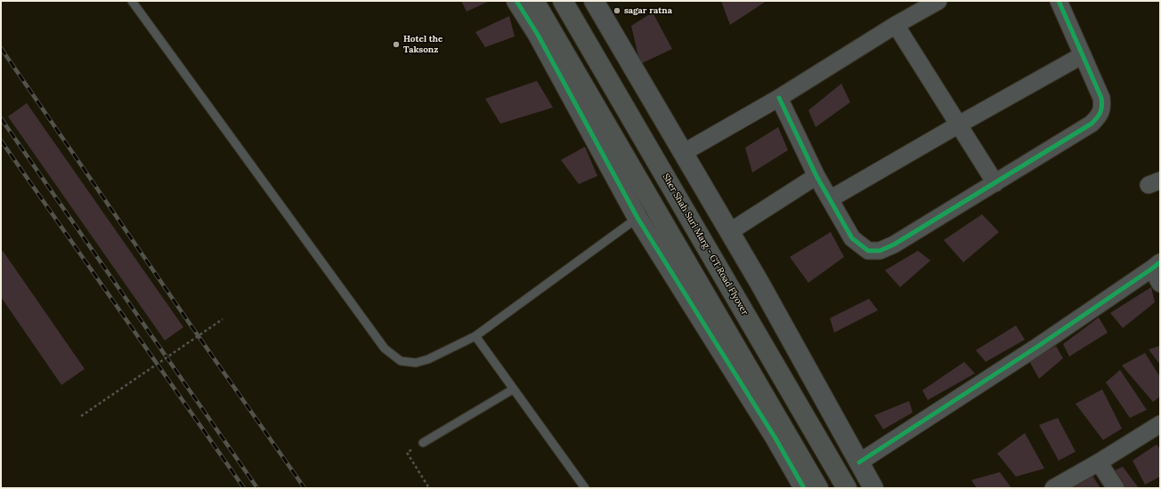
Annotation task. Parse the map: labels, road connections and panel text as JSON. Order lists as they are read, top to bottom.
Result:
{
  "streets": {
    "main road": ["Sher Shah Suri Marg - GT Road Flyover"]
  },
  "places": ["sagar ratna", "Hotel the Taksonz"]
}
